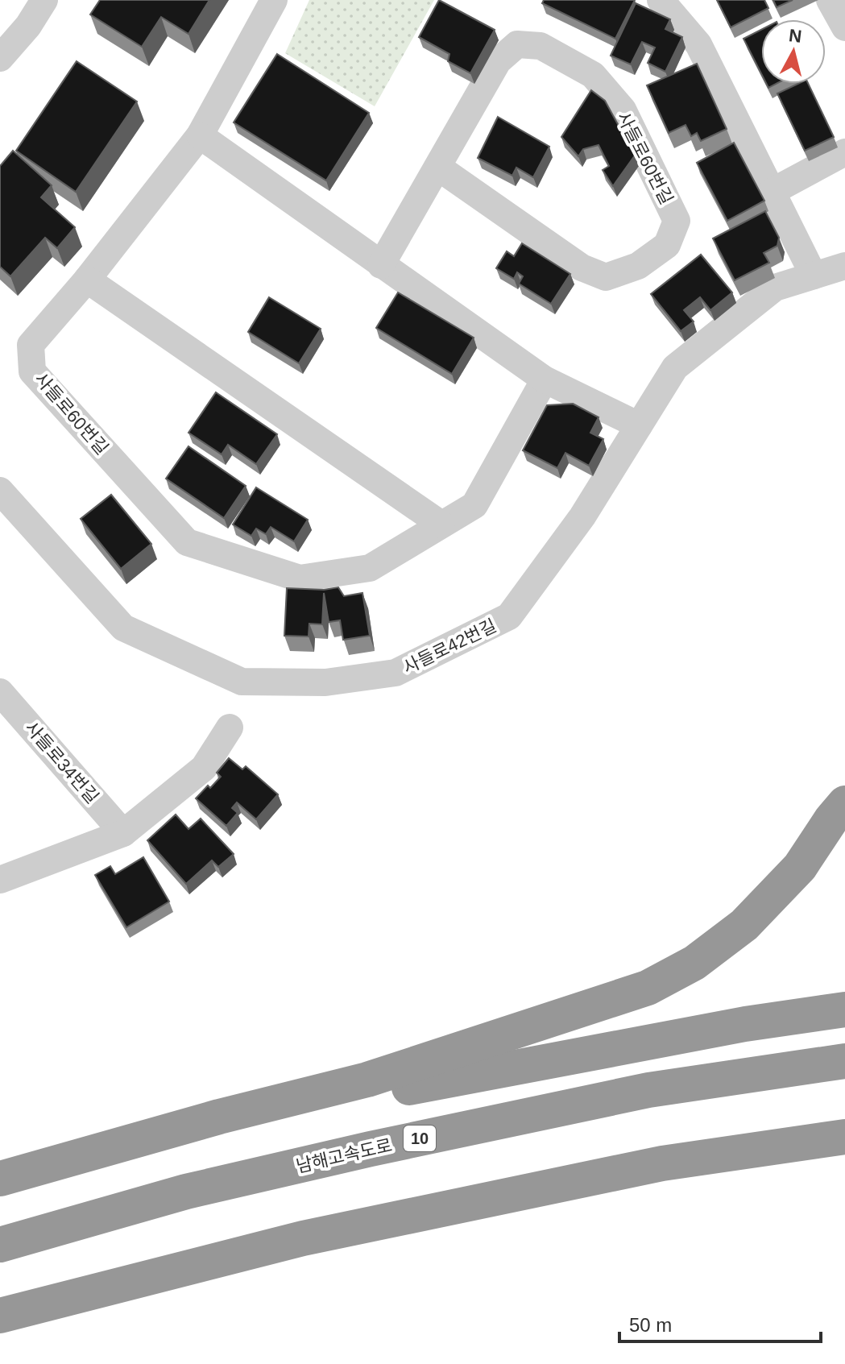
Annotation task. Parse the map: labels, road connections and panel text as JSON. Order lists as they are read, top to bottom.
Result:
{
  "streets": {
    "highway": ["10", "남해고속도로"],
    "street": ["사들로60번길", "사들로42번길", "사들로34번길"]
  },
  "scale_bar": "50 m",
  "north": "top"
}
